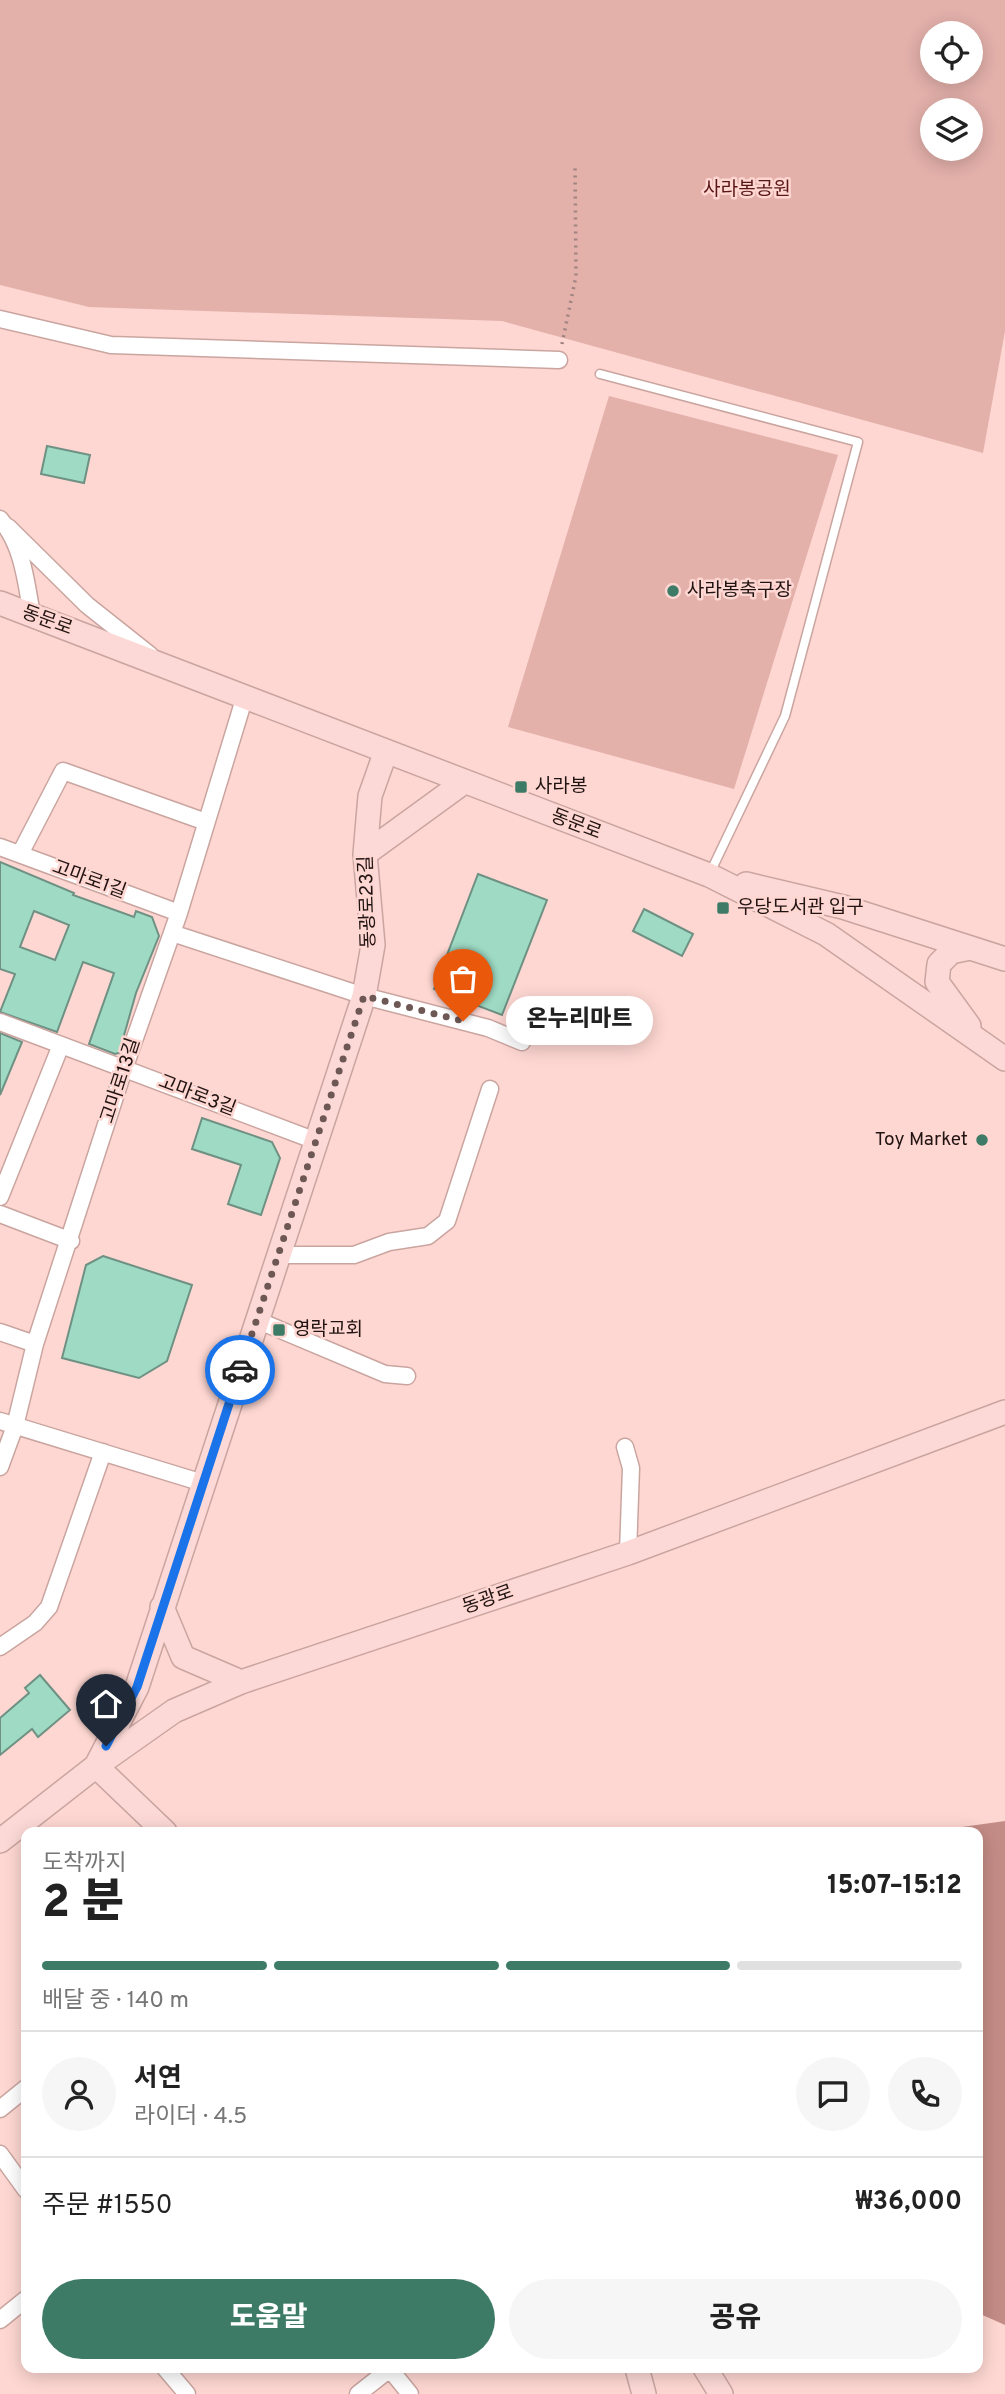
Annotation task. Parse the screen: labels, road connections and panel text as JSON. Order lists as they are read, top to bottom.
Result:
{
  "streets": {
    "main road": ["동문로", "동광로23길", "동광로"],
    "street": ["고마로1길", "고마로13길", "고마로3길"]
  },
  "crossings": [
    ["동문로", "동광로23길"],
    ["동문로", "고마로13길"],
    ["고마로1길", "고마로13길"],
    ["동광로23길", "고마로3길"],
    ["동광로23길", "동광로"],
    ["고마로13길", "고마로3길"]
  ],
  "parks": ["사라봉공원"],
  "places": {
    "other": ["사라봉축구장", "온누리마트", "Toy Market"],
    "transit": ["사라봉", "우당도서관 입구", "영락교회"]
  },
  "page": {
    "bubble": "온누리마트",
    "heading": ["2 분", "도착까지", "15:07–15:12"],
    "panel": [
      "서연",
      "라이더 · 4.5",
      "주문 #1550",
      "₩36,000"
    ],
    "bar": "배달 중 · 140 m",
    "buttons": ["도움말", "공유"]
  }
}
